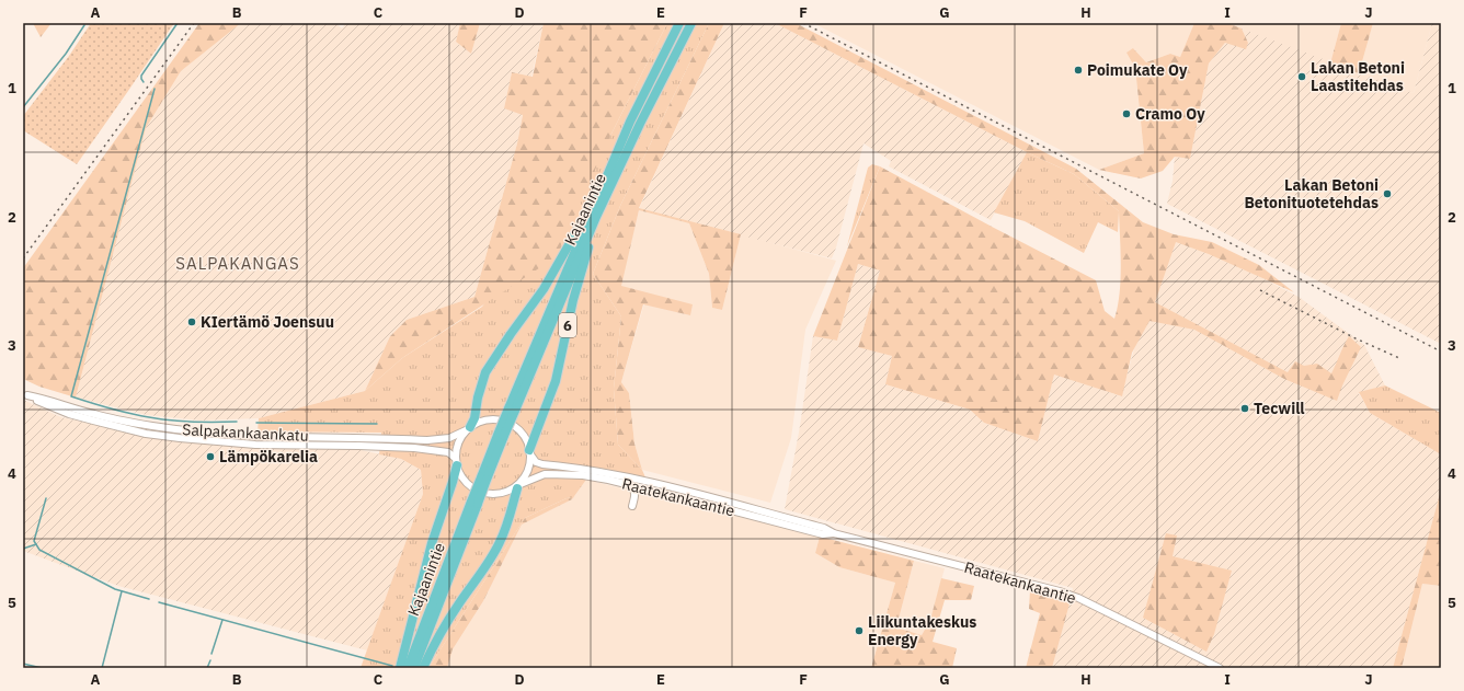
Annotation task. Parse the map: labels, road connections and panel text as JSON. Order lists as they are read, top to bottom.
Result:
{
  "streets": {
    "highway": ["Kajaanintie", "6"],
    "main road": ["Salpakankaankatu", "Raatekankaantie"]
  },
  "crossings": [
    ["Kajaanintie", "6"],
    ["6", "Salpakankaankatu"],
    ["6", "Raatekankaantie"],
    ["Salpakankaankatu", "Raatekankaantie"]
  ],
  "districts": ["SALPAKANGAS"],
  "places": [
    "Poimukate Oy",
    "Lakan Betoni Laastitehdas",
    "Cramo Oy",
    "Lakan Betoni Betonituotetehdas",
    "KIertämö Joensuu",
    "Tecwill",
    "Lämpökarelia",
    "Liikuntakeskus Energy"
  ],
  "grid": {
    "columns": [
      "A",
      "B",
      "C",
      "D",
      "E",
      "F",
      "G",
      "H",
      "I",
      "J"
    ],
    "rows": [
      "1",
      "2",
      "3",
      "4",
      "5"
    ]
  }
}
